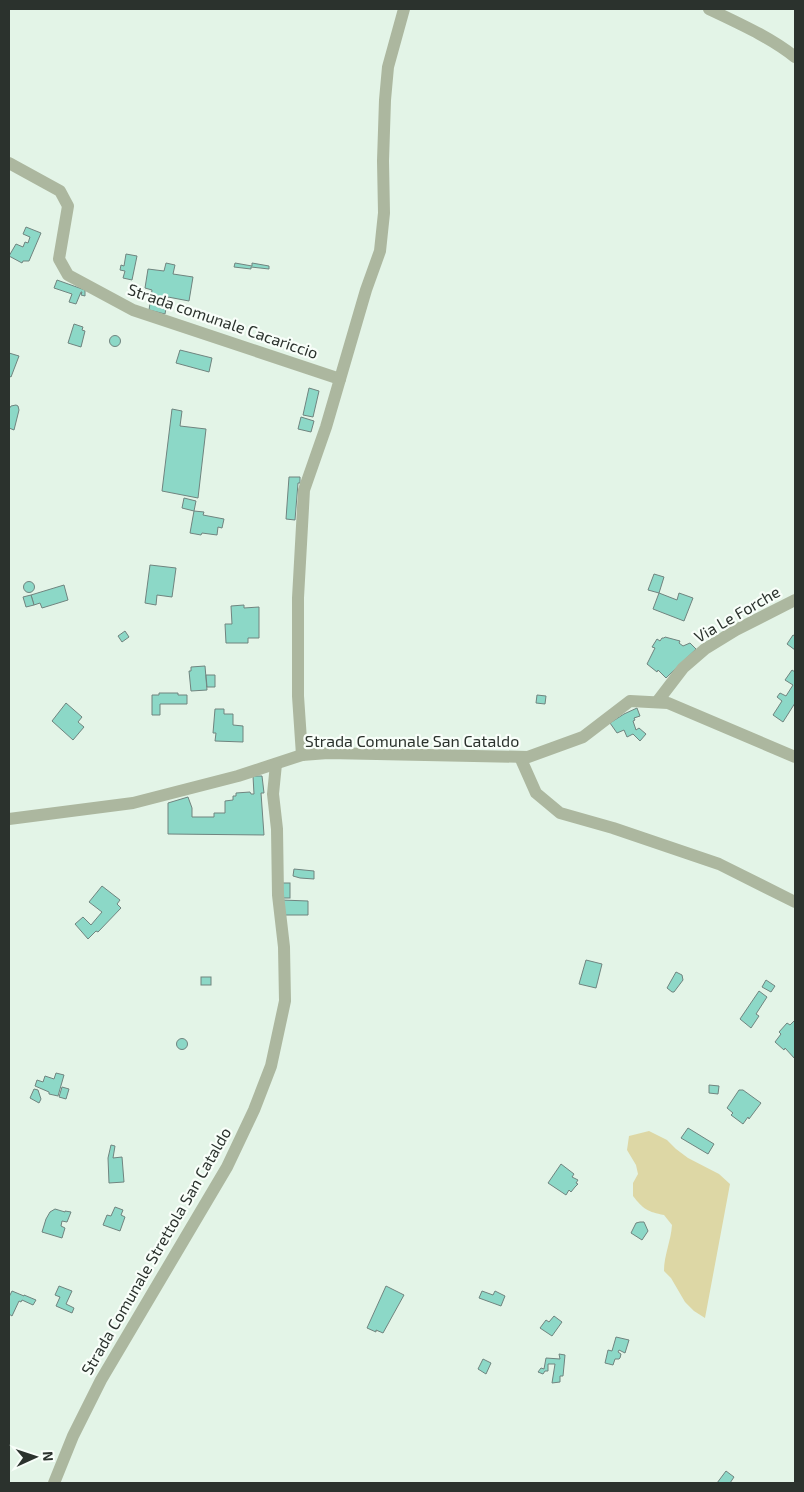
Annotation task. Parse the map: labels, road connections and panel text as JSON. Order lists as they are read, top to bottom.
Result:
{
  "streets": {
    "street": [
      "Strada comunale Cacariccio",
      "Via Le Forche",
      "Strada Comunale San Cataldo",
      "Strada Comunale Strettola San Cataldo"
    ]
  },
  "crossings": [
    ["Via Le Forche", "Strada Comunale San Cataldo"],
    ["Strada Comunale San Cataldo", "Strada Comunale Strettola San Cataldo"]
  ],
  "north": "right"
}
